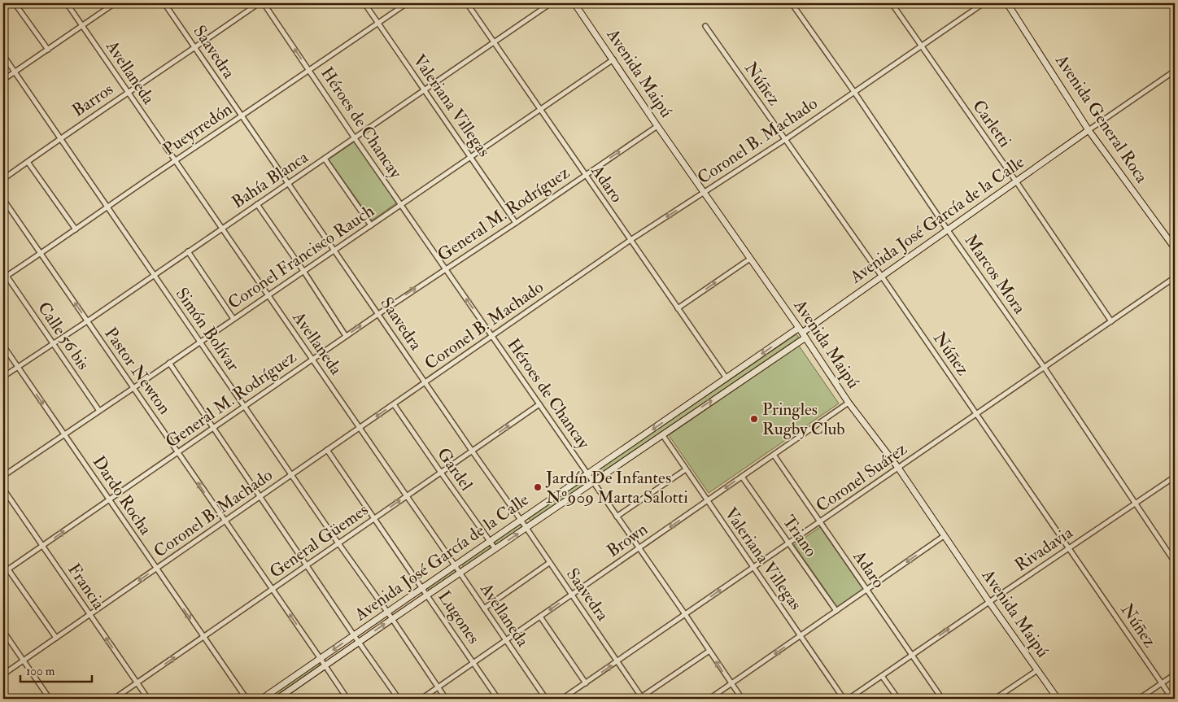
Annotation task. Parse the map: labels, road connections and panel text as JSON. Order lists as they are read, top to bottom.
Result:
{
  "streets": {
    "main road": ["Avenida Maipú", "Avenida General Roca", "Avenida José García de la Calle"],
    "street": [
      "Saavedra",
      "Avellaneda",
      "Núñez",
      "Barros",
      "Valeriana Villegas",
      "Héroes de Chancay",
      "Carletti",
      "Pueyrredón",
      "Coronel B. Machado",
      "Bahía Blanca",
      "Adaro",
      "General M. Rodríguez",
      "Coronel Francisco Rauch",
      "Marcos Mora",
      "Simón Bolívar",
      "Calle 56 bis",
      "Pastor Newton",
      "Gardel",
      "Coronel Suárez",
      "Dardo Rocha",
      "Triano",
      "Brown",
      "General Güemes",
      "Rivadavia",
      "Francia",
      "Lugones"
    ]
  },
  "crossings": [
    ["Saavedra", "Barros"],
    ["Saavedra", "Pueyrredón"],
    ["Saavedra", "Coronel B. Machado"],
    ["Saavedra", "Bahía Blanca"],
    ["Saavedra", "General M. Rodríguez"],
    ["Saavedra", "Avenida José García de la Calle"],
    ["Saavedra", "Coronel Francisco Rauch"],
    ["Saavedra", "Coronel Suárez"],
    ["Saavedra", "Brown"],
    ["Saavedra", "General Güemes"],
    ["Avellaneda", "Barros"],
    ["Avellaneda", "Pueyrredón"],
    ["Avellaneda", "Coronel B. Machado"],
    ["Avellaneda", "Bahía Blanca"],
    ["Avellaneda", "General M. Rodríguez"],
    ["Avellaneda", "Avenida José García de la Calle"],
    ["Avellaneda", "Coronel Francisco Rauch"],
    ["Avellaneda", "Brown"],
    ["Avellaneda", "General Güemes"],
    ["Avenida Maipú", "Coronel B. Machado"],
    ["Avenida Maipú", "General M. Rodríguez"],
    ["Avenida Maipú", "Avenida José García de la Calle"],
    ["Avenida Maipú", "Coronel Francisco Rauch"],
    ["Avenida Maipú", "Coronel Suárez"],
    ["Avenida Maipú", "Brown"],
    ["Avenida Maipú", "Rivadavia"],
    ["Núñez", "Coronel B. Machado"],
    ["Núñez", "Avenida José García de la Calle"],
    ["Núñez", "Coronel Suárez"],
    ["Núñez", "Rivadavia"],
    ["Barros", "Simón Bolívar"],
    ["Valeriana Villegas", "Pueyrredón"],
    ["Valeriana Villegas", "Bahía Blanca"],
    ["Valeriana Villegas", "General M. Rodríguez"],
    ["Valeriana Villegas", "Avenida José García de la Calle"],
    ["Valeriana Villegas", "Coronel Francisco Rauch"],
    ["Valeriana Villegas", "Coronel Suárez"],
    ["Valeriana Villegas", "Brown"],
    ["Avenida General Roca", "Avenida José García de la Calle"],
    ["Héroes de Chancay", "Pueyrredón"],
    ["Héroes de Chancay", "Coronel B. Machado"],
    ["Héroes de Chancay", "Bahía Blanca"],
    ["Héroes de Chancay", "General M. Rodríguez"],
    ["Héroes de Chancay", "Avenida José García de la Calle"],
    ["Héroes de Chancay", "Coronel Francisco Rauch"],
    ["Héroes de Chancay", "Coronel Suárez"],
    ["Héroes de Chancay", "Brown"],
    ["Héroes de Chancay", "General Güemes"],
    ["Carletti", "Coronel B. Machado"],
    ["Carletti", "Avenida José García de la Calle"],
    ["Carletti", "Coronel Suárez"],
    ["Pueyrredón", "Simón Bolívar"],
    ["Pueyrredón", "Calle 56 bis"],
    ["Pueyrredón", "Pastor Newton"],
    ["Coronel B. Machado", "Adaro"],
    ["Coronel B. Machado", "Marcos Mora"],
    ["Coronel B. Machado", "Simón Bolívar"],
    ["Coronel B. Machado", "Pastor Newton"],
    ["Coronel B. Machado", "Gardel"],
    ["Coronel B. Machado", "Dardo Rocha"],
    ["Coronel B. Machado", "Francia"],
    ["Coronel B. Machado", "Lugones"],
    ["Bahía Blanca", "Adaro"],
    ["Bahía Blanca", "Simón Bolívar"],
    ["Bahía Blanca", "Calle 56 bis"],
    ["Bahía Blanca", "Pastor Newton"],
    ["Bahía Blanca", "Dardo Rocha"],
    ["Adaro", "General M. Rodríguez"],
    ["Adaro", "Avenida José García de la Calle"],
    ["Adaro", "Coronel Francisco Rauch"],
    ["Adaro", "Coronel Suárez"],
    ["Adaro", "Brown"],
    ["Adaro", "Rivadavia"],
    ["General M. Rodríguez", "Simón Bolívar"],
    ["General M. Rodríguez", "Pastor Newton"],
    ["General M. Rodríguez", "Dardo Rocha"],
    ["General M. Rodríguez", "Francia"],
    ["Avenida José García de la Calle", "Marcos Mora"],
    ["Avenida José García de la Calle", "Simón Bolívar"],
    ["Avenida José García de la Calle", "Pastor Newton"],
    ["Avenida José García de la Calle", "Gardel"],
    ["Avenida José García de la Calle", "Lugones"],
    ["Coronel Francisco Rauch", "Simón Bolívar"],
    ["Coronel Francisco Rauch", "Calle 56 bis"],
    ["Coronel Francisco Rauch", "Pastor Newton"],
    ["Coronel Francisco Rauch", "Dardo Rocha"],
    ["Marcos Mora", "Coronel Suárez"],
    ["Marcos Mora", "Rivadavia"],
    ["Simón Bolívar", "Brown"],
    ["Simón Bolívar", "General Güemes"],
    ["Pastor Newton", "General Güemes"],
    ["Gardel", "General Güemes"],
    ["Coronel Suárez", "Triano"],
    ["Dardo Rocha", "General Güemes"],
    ["Triano", "Brown"],
    ["Brown", "Lugones"],
    ["General Güemes", "Francia"],
    ["General Güemes", "Lugones"]
  ],
  "one_way": [
    "General M. Rodríguez",
    "Pastor Newton",
    "Dardo Rocha",
    "General Güemes"
  ],
  "places": ["Pringles Rugby Club", "Jardín De Infantes Nº909 Marta Salotti"],
  "scale_bar": "100 m"
}
